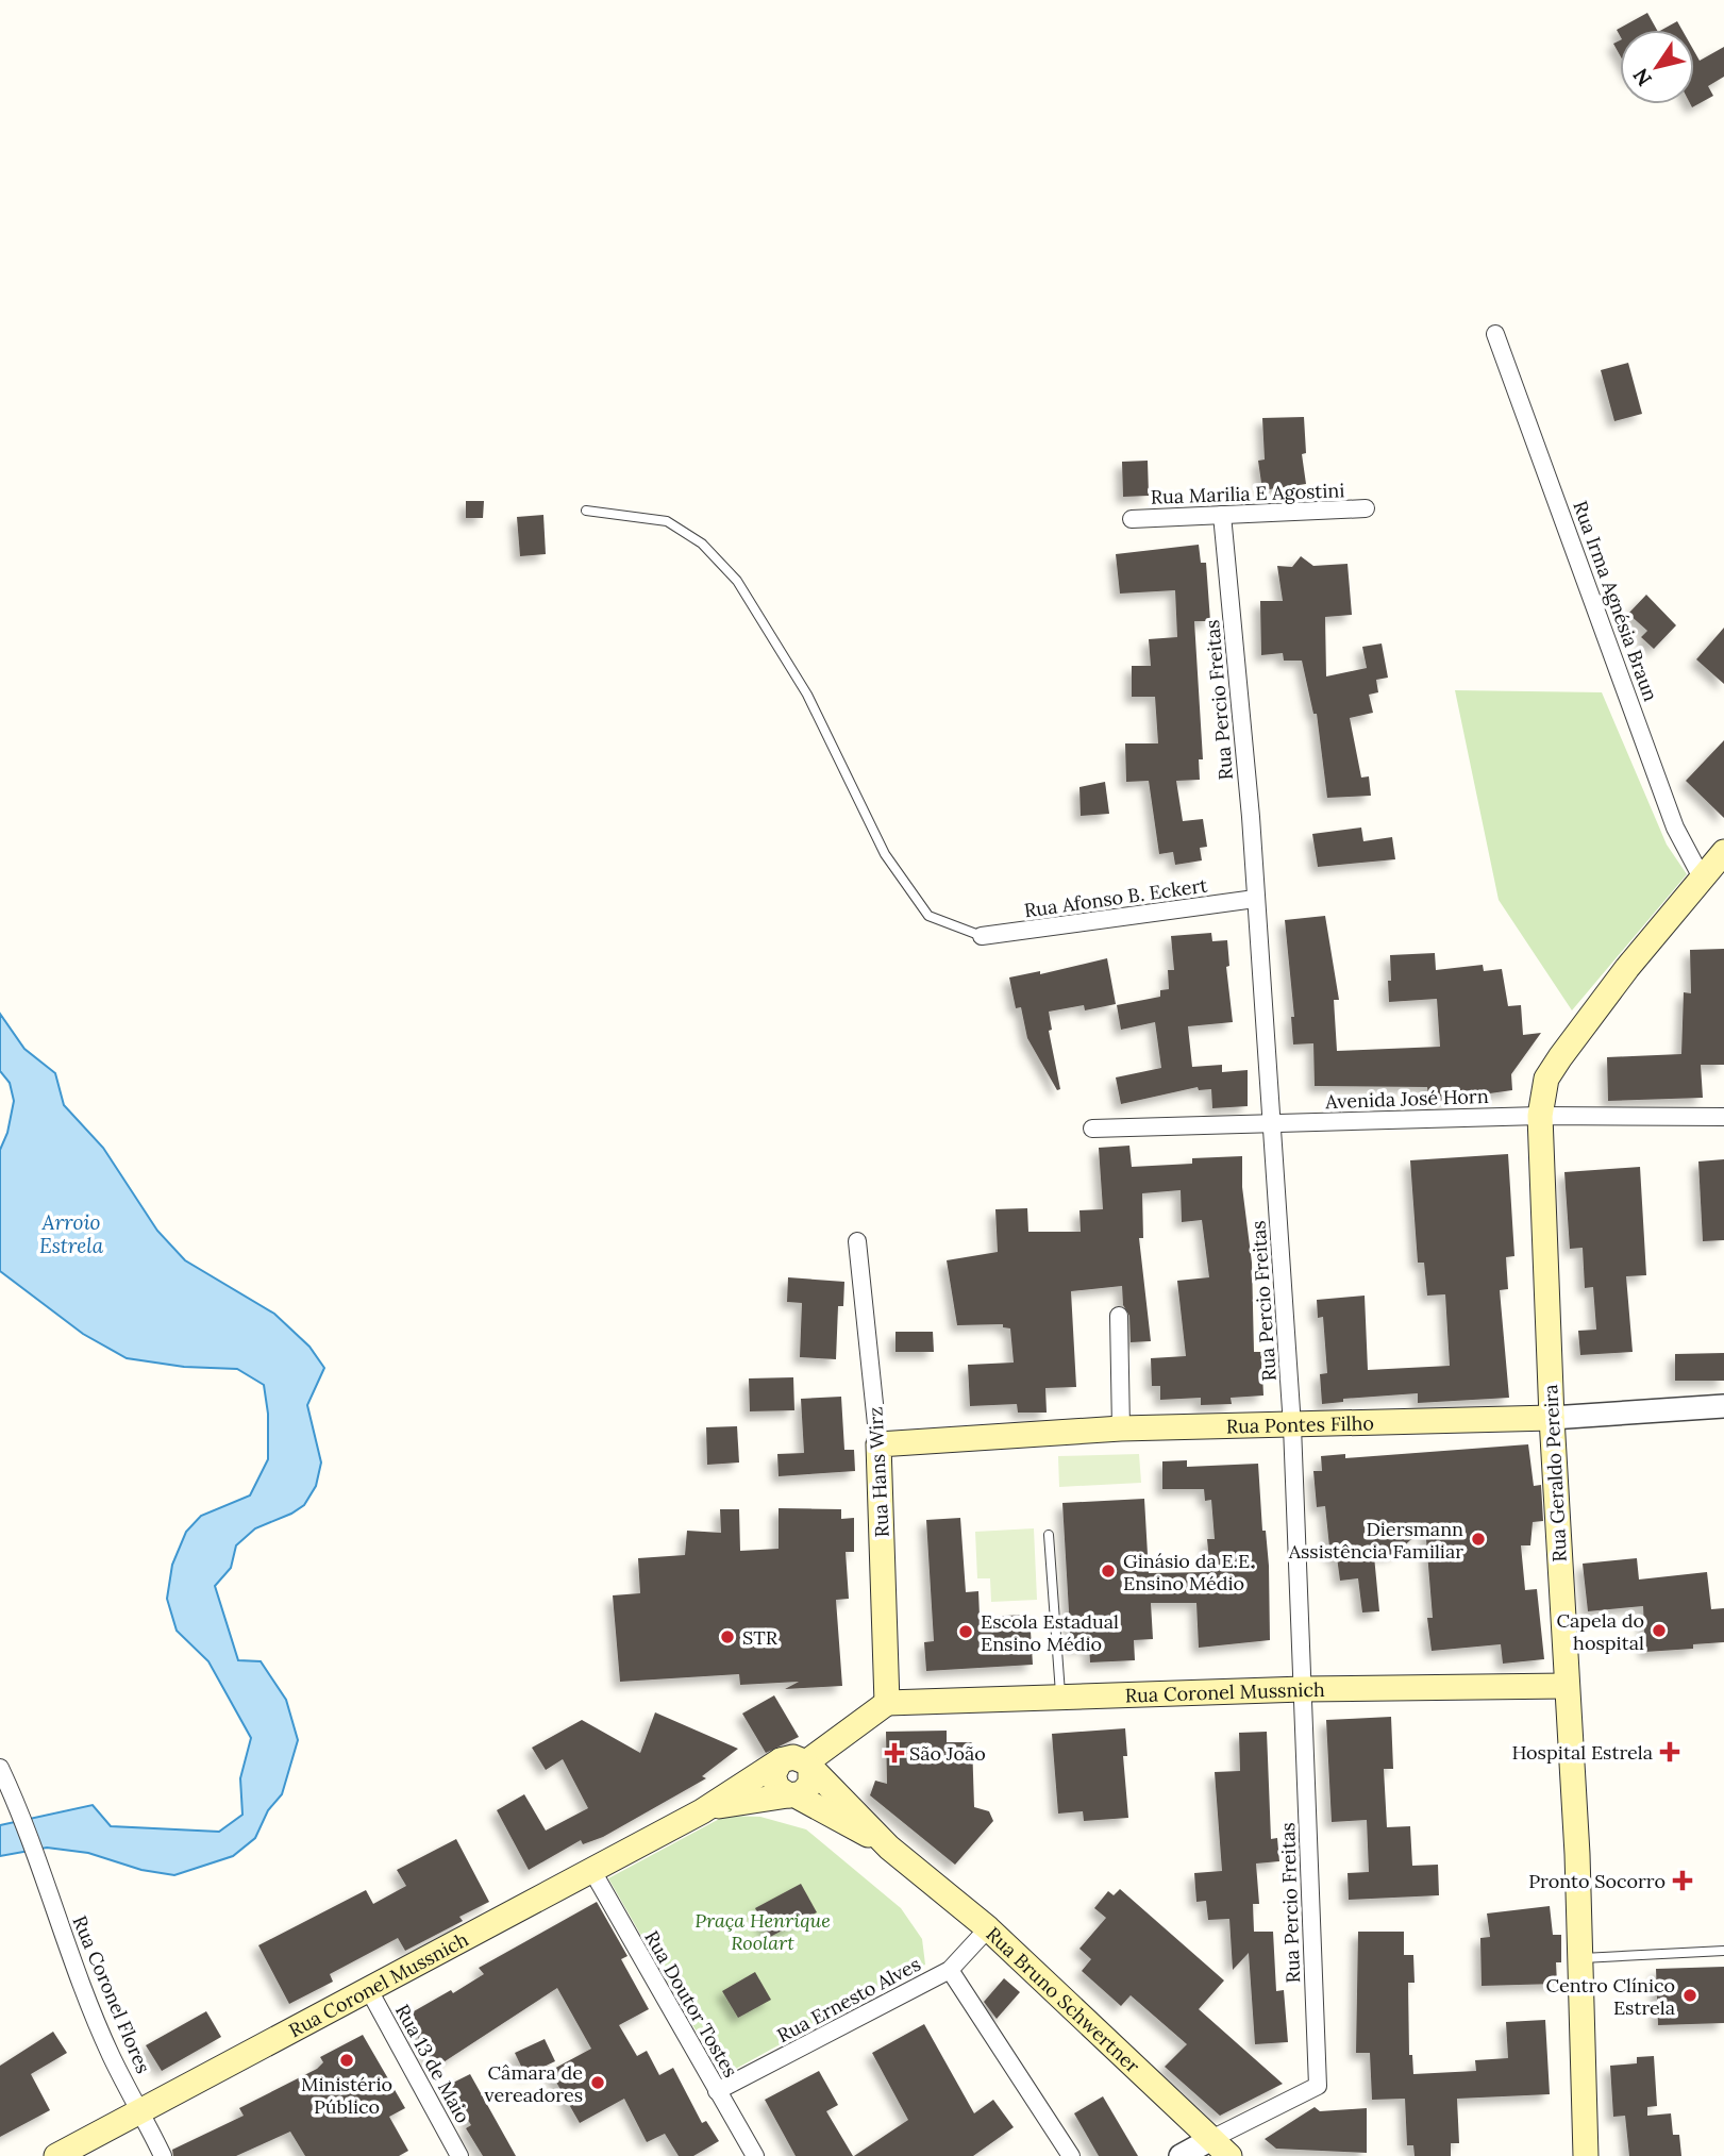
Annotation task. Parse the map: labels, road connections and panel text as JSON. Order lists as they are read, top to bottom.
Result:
{
  "streets": {
    "main road": [
      "Rua Pontes Filho",
      "Rua Hans Wirz",
      "Rua Geraldo Pereira",
      "Rua Coronel Mussnich",
      "Rua Bruno Schwertner"
    ],
    "street": [
      "Rua Marilia E Agostini",
      "Rua Irma Agnésia Braun",
      "Rua Percio Freitas",
      "Rua Afonso B. Eckert",
      "Avenida José Horn",
      "Rua Coronel Flores",
      "Rua Ernesto Alves",
      "Rua Doutor Tostes",
      "Rua 13 de Maio"
    ]
  },
  "crossings": [
    ["Rua Marilia E Agostini", "Rua Percio Freitas"],
    ["Rua Irma Agnésia Braun", "Rua Geraldo Pereira"],
    ["Rua Percio Freitas", "Rua Afonso B. Eckert"],
    ["Rua Percio Freitas", "Avenida José Horn"],
    ["Rua Percio Freitas", "Rua Pontes Filho"],
    ["Rua Percio Freitas", "Rua Coronel Mussnich"],
    ["Rua Percio Freitas", "Rua Bruno Schwertner"],
    ["Avenida José Horn", "Rua Geraldo Pereira"],
    ["Rua Pontes Filho", "Rua Hans Wirz"],
    ["Rua Pontes Filho", "Rua Geraldo Pereira"],
    ["Rua Hans Wirz", "Rua Coronel Mussnich"],
    ["Rua Geraldo Pereira", "Rua Coronel Mussnich"],
    ["Rua Coronel Mussnich", "Rua Coronel Flores"],
    ["Rua Coronel Mussnich", "Rua Bruno Schwertner"],
    ["Rua Coronel Mussnich", "Rua Doutor Tostes"],
    ["Rua Coronel Mussnich", "Rua 13 de Maio"],
    ["Rua Bruno Schwertner", "Rua Ernesto Alves"],
    ["Rua Ernesto Alves", "Rua Doutor Tostes"]
  ],
  "water": ["Arroio Estrela"],
  "parks": ["Praça Henrique Roolart"],
  "places": {
    "other": [
      "Diersmann Assistência Familiar",
      "Ginásio da E.E. Ensino Médio",
      "Capela do hospital",
      "Escola Estadual Ensino Médio",
      "STR",
      "Centro Clínico Estrela",
      "Ministério Público",
      "Câmara de vereadores"
    ],
    "health": ["Hospital Estrela", "São João", "Pronto Socorro"]
  },
  "north": "bottom left"
}
